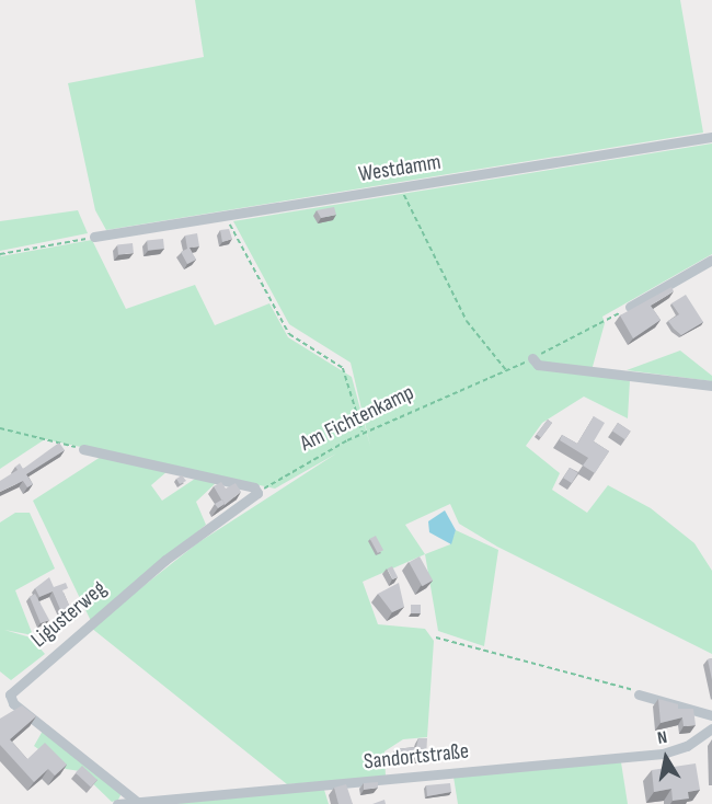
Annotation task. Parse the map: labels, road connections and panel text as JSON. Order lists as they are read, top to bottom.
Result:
{
  "streets": {
    "street": ["Westdamm", "Ligusterweg", "Sandortstraße"],
    "path": ["Am Fichtenkamp"]
  },
  "crossings": [
    ["Am Fichtenkamp", "Ligusterweg"],
    ["Ligusterweg", "Sandortstraße"]
  ],
  "north": "top"
}
